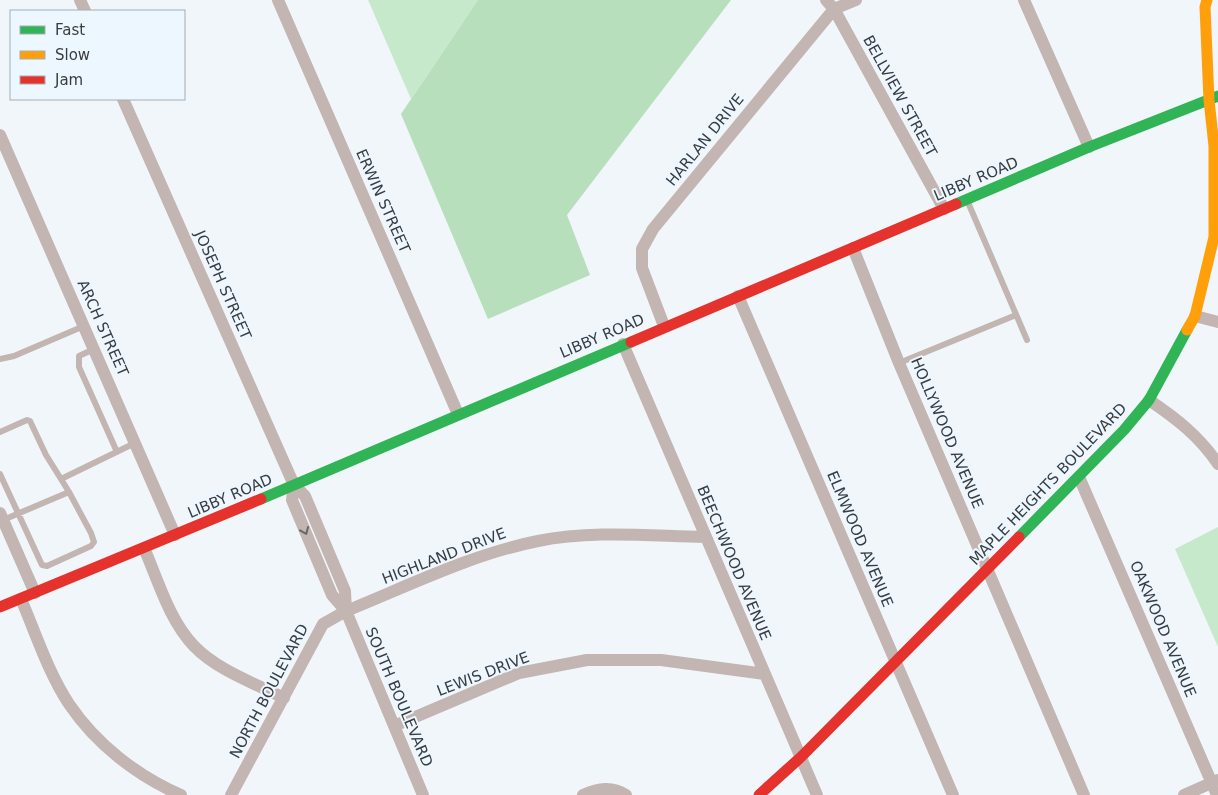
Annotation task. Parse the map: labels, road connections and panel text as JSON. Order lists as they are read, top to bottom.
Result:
{
  "streets": {
    "main road": ["LIBBY ROAD", "MAPLE HEIGHTS BOULEVARD"],
    "street": [
      "BELLVIEW STREET",
      "HARLAN DRIVE",
      "ERWIN STREET",
      "JOSEPH STREET",
      "ARCH STREET",
      "HOLLYWOOD AVENUE",
      "ELMWOOD AVENUE",
      "HIGHLAND DRIVE",
      "BEECHWOOD AVENUE",
      "OAKWOOD AVENUE",
      "LEWIS DRIVE",
      "NORTH BOULEVARD",
      "SOUTH BOULEVARD"
    ]
  },
  "crossings": [
    ["BELLVIEW STREET", "HARLAN DRIVE"],
    ["BELLVIEW STREET", "LIBBY ROAD"],
    ["HARLAN DRIVE", "LIBBY ROAD"],
    ["LIBBY ROAD", "ERWIN STREET"],
    ["LIBBY ROAD", "JOSEPH STREET"],
    ["LIBBY ROAD", "ARCH STREET"],
    ["LIBBY ROAD", "HOLLYWOOD AVENUE"],
    ["LIBBY ROAD", "MAPLE HEIGHTS BOULEVARD"],
    ["LIBBY ROAD", "ELMWOOD AVENUE"],
    ["LIBBY ROAD", "BEECHWOOD AVENUE"],
    ["LIBBY ROAD", "SOUTH BOULEVARD"],
    ["JOSEPH STREET", "SOUTH BOULEVARD"],
    ["HOLLYWOOD AVENUE", "MAPLE HEIGHTS BOULEVARD"],
    ["MAPLE HEIGHTS BOULEVARD", "ELMWOOD AVENUE"],
    ["MAPLE HEIGHTS BOULEVARD", "BEECHWOOD AVENUE"],
    ["MAPLE HEIGHTS BOULEVARD", "OAKWOOD AVENUE"],
    ["HIGHLAND DRIVE", "BEECHWOOD AVENUE"],
    ["HIGHLAND DRIVE", "NORTH BOULEVARD"],
    ["HIGHLAND DRIVE", "SOUTH BOULEVARD"],
    ["BEECHWOOD AVENUE", "LEWIS DRIVE"],
    ["LEWIS DRIVE", "SOUTH BOULEVARD"],
    ["NORTH BOULEVARD", "SOUTH BOULEVARD"]
  ],
  "legend": ["Fast", "Slow", "Jam"]
}
